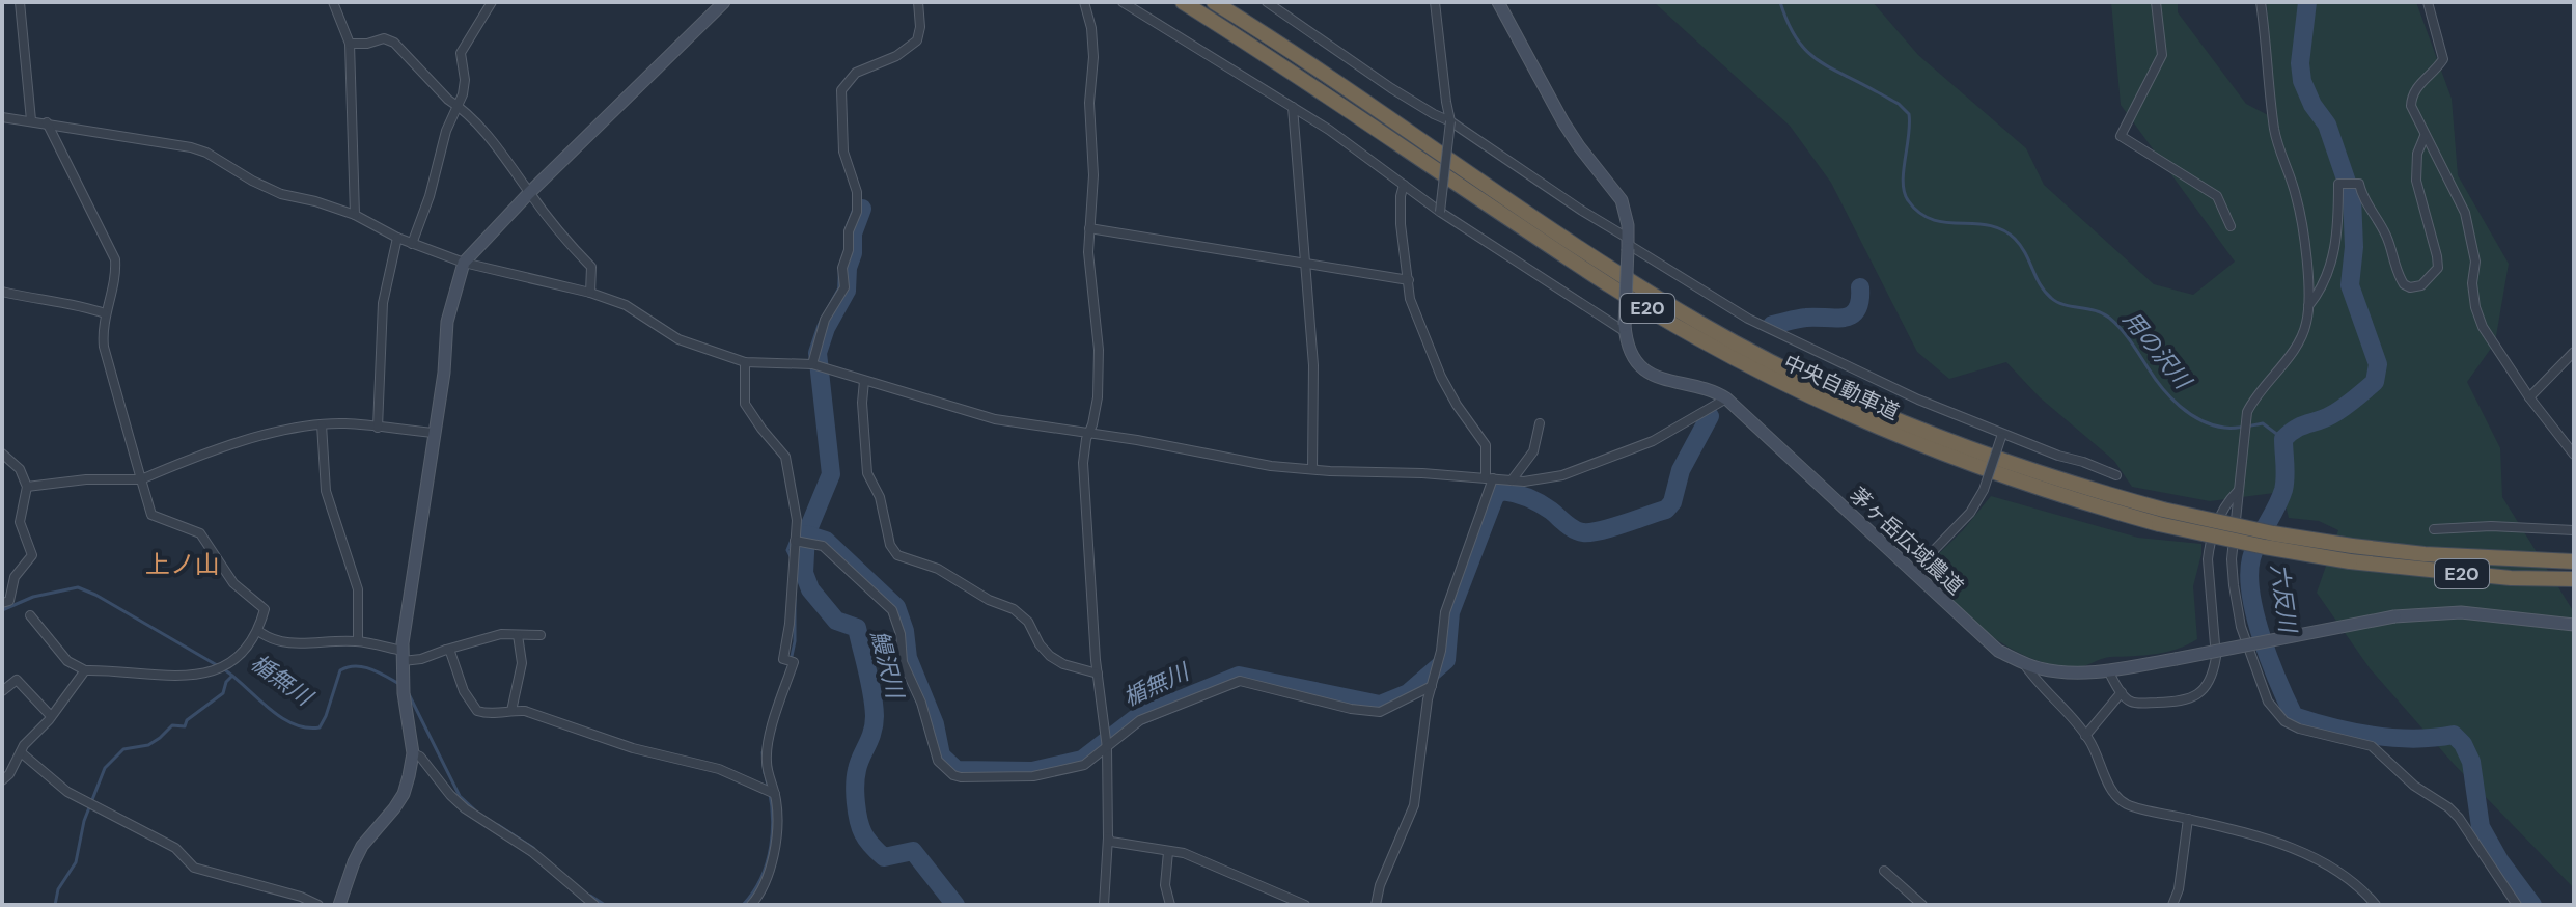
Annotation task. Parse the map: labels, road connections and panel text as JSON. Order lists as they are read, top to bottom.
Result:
{
  "streets": {
    "highway": ["E20", "中央自動車道"],
    "street": ["茅ヶ岳広域農道"]
  },
  "districts": ["上ノ山"],
  "water": [
    "用の沢川",
    "六反川",
    "鰻沢川",
    "楯無川"
  ]
}
